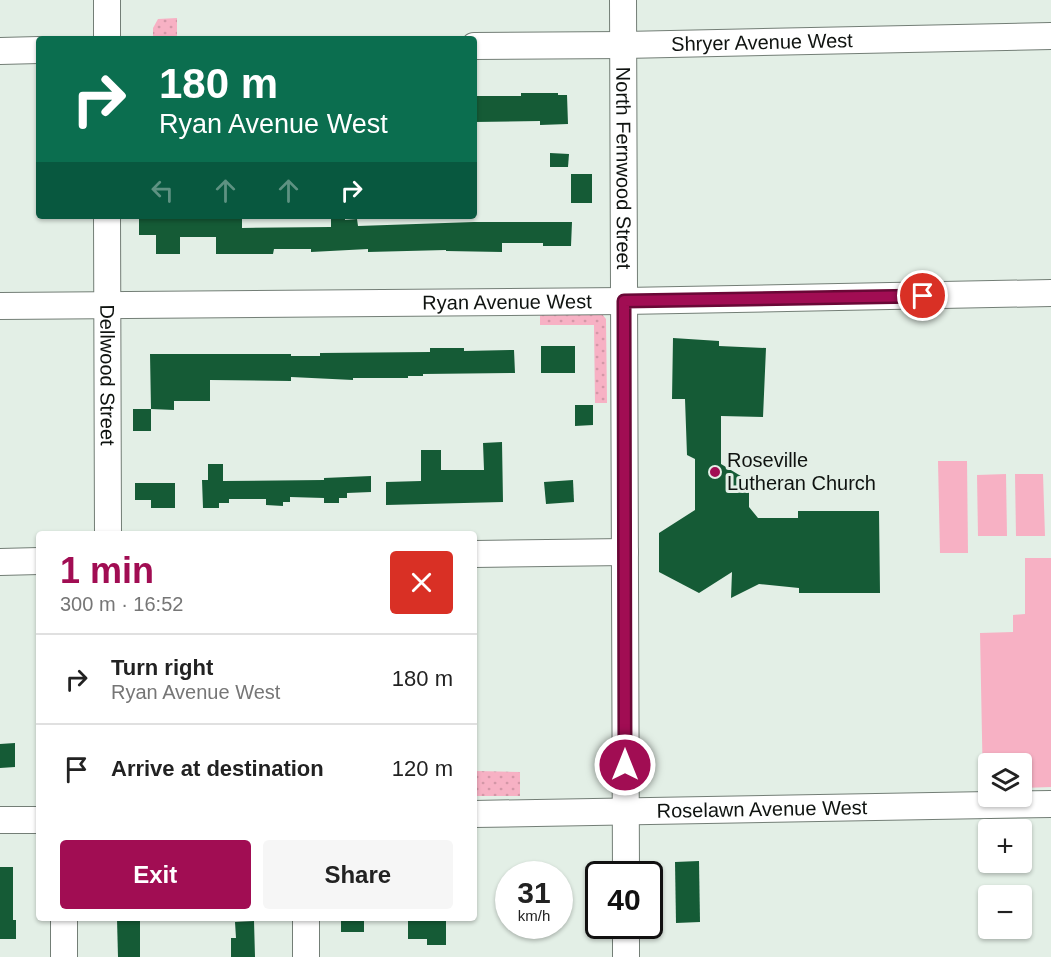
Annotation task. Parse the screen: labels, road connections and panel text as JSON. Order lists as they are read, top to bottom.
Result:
{
  "streets": {
    "street": [
      "Shryer Avenue West",
      "North Fernwood Street",
      "Ryan Avenue West",
      "Dellwood Street",
      "Roselawn Avenue West"
    ]
  },
  "crossings": [
    ["Shryer Avenue West", "North Fernwood Street"],
    ["North Fernwood Street", "Ryan Avenue West"],
    ["North Fernwood Street", "Roselawn Avenue West"],
    ["Ryan Avenue West", "Dellwood Street"]
  ],
  "places": ["Roseville Lutheran Church"],
  "page": {
    "turn": ["180 m", "Ryan Avenue West"],
    "heading": ["1 min", "300 m · 16:52"],
    "list": [
      {
        "name": "Turn right",
        "note": "Ryan Avenue West",
        "value": "180 m"
      },
      {
        "name": "Arrive at destination",
        "value": "120 m"
      }
    ],
    "map_buttons": ["+", "−"],
    "buttons": ["Exit", "Share"],
    "speed": "31 km/h",
    "limit": "40"
  }
}
